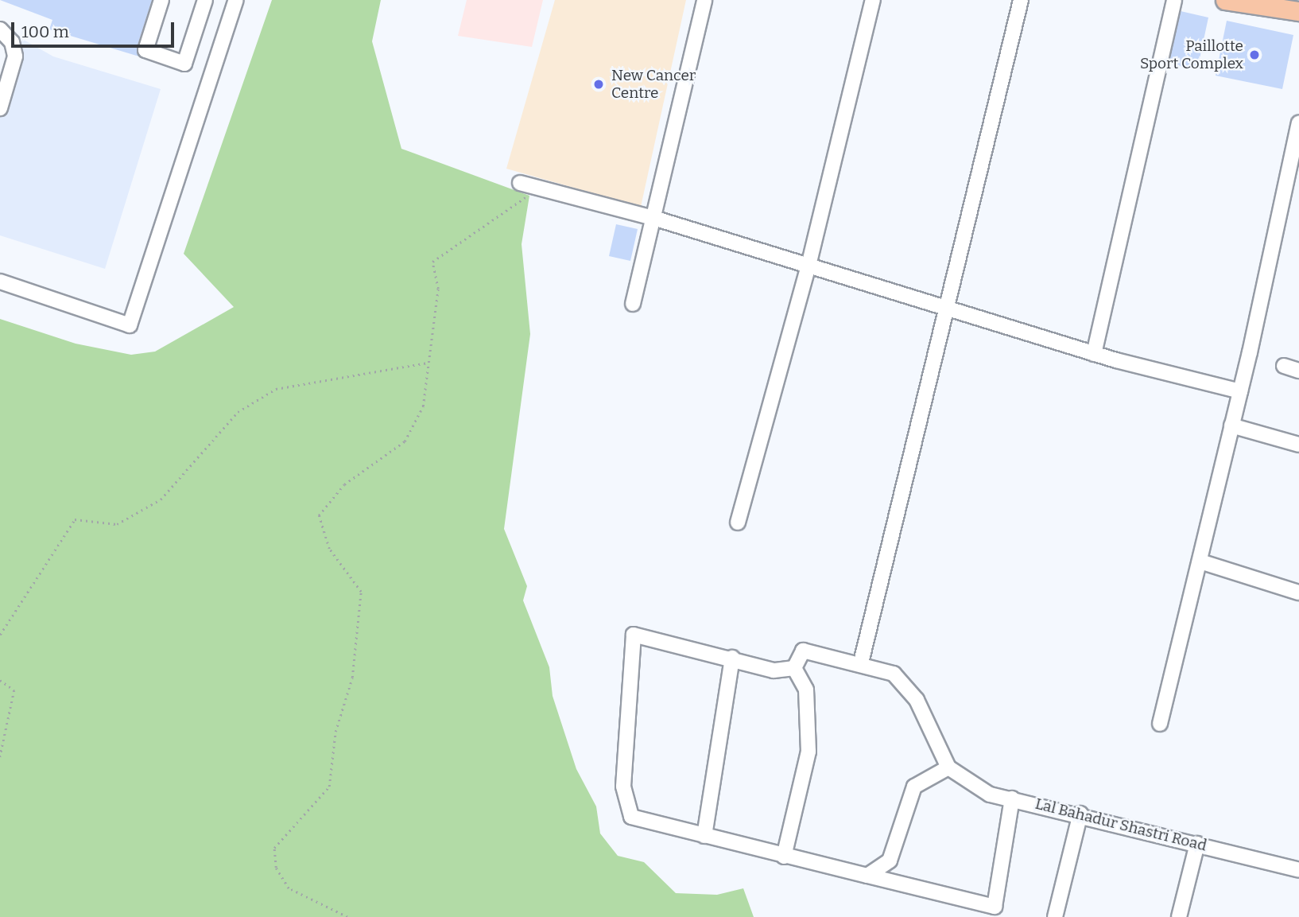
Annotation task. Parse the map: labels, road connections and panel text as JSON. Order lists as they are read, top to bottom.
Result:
{
  "streets": {
    "street": ["Lal Bahadur Shastri Road"]
  },
  "places": ["Paillotte Sport Complex", "New Cancer Centre"],
  "scale_bar": "100 m"
}
